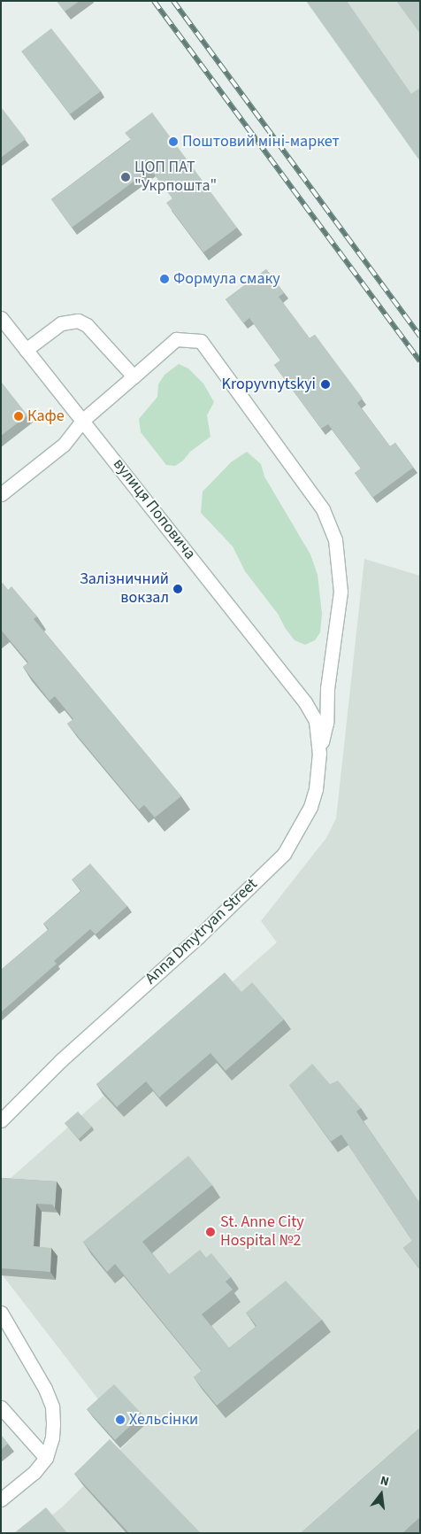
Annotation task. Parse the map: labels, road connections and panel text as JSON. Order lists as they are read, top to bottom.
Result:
{
  "streets": {
    "street": ["вулиця Поповича", "Anna Dmytryan Street"]
  },
  "crossings": [
    ["вулиця Поповича", "Anna Dmytryan Street"]
  ],
  "places": [
    "Поштовий міні-маркет",
    "ЦОП ПАТ \"Укрпошта\"",
    "Формула смаку",
    "Kropyvnytskyi",
    "Кафе",
    "Залізничний вокзал",
    "St. Anne City Hospital №2",
    "Хельсінки"
  ],
  "north": "top"
}
